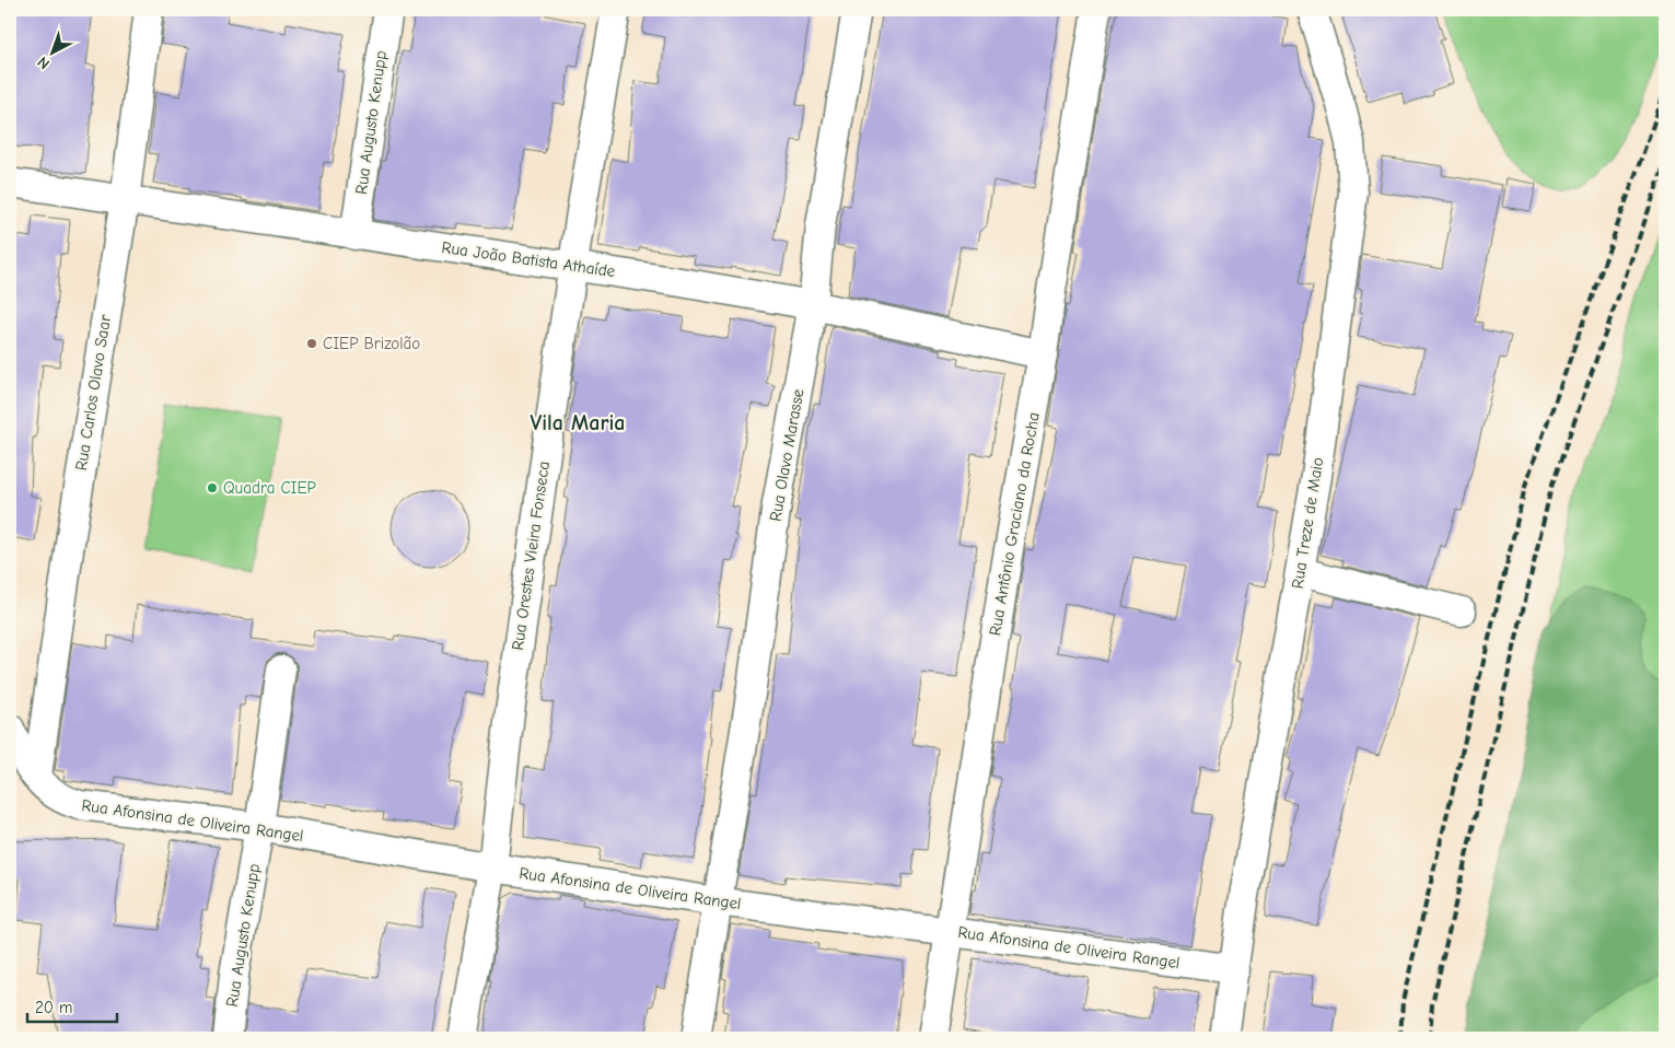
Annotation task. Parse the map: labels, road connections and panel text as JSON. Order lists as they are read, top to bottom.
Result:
{
  "streets": {
    "street": [
      "Rua Augusto Kenupp",
      "Rua João Batista Athaíde",
      "Rua Carlos Olavo Saar",
      "Rua Olavo Marasse",
      "Rua Treze de Maio",
      "Rua Antônio Graciano da Rocha",
      "Rua Orestes Vieira Fonseca",
      "Rua Afonsina de Oliveira Rangel"
    ]
  },
  "crossings": [
    ["Rua Augusto Kenupp", "Rua João Batista Athaíde"],
    ["Rua Augusto Kenupp", "Rua Afonsina de Oliveira Rangel"],
    ["Rua João Batista Athaíde", "Rua Carlos Olavo Saar"],
    ["Rua João Batista Athaíde", "Rua Olavo Marasse"],
    ["Rua João Batista Athaíde", "Rua Antônio Graciano da Rocha"],
    ["Rua João Batista Athaíde", "Rua Orestes Vieira Fonseca"],
    ["Rua Carlos Olavo Saar", "Rua Afonsina de Oliveira Rangel"],
    ["Rua Olavo Marasse", "Rua Afonsina de Oliveira Rangel"],
    ["Rua Treze de Maio", "Rua Afonsina de Oliveira Rangel"],
    ["Rua Antônio Graciano da Rocha", "Rua Afonsina de Oliveira Rangel"],
    ["Rua Orestes Vieira Fonseca", "Rua Afonsina de Oliveira Rangel"]
  ],
  "districts": ["Vila Maria"],
  "places": ["CIEP Brizolão", "Quadra CIEP"],
  "scale_bar": "20 m",
  "north": "bottom left"
}
